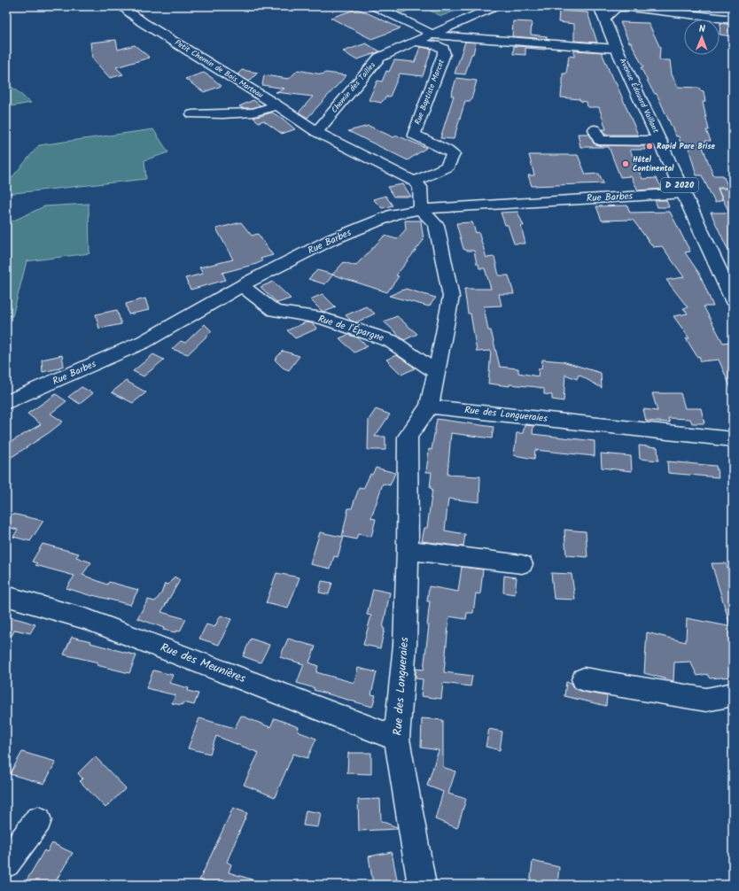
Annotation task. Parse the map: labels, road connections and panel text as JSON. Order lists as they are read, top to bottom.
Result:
{
  "streets": {
    "street": [
      "Petit Chemin de Bois Marteau",
      "Chemin des Tailles",
      "Rue Baptiste Marcet",
      "Avenue Édouard Vaillant",
      "D 2020",
      "Rue Barbes",
      "Rue de l'Épargne",
      "Rue des Longueraies",
      "Rue des Meunières"
    ]
  },
  "crossings": [
    ["Petit Chemin de Bois Marteau", "Chemin des Tailles"],
    ["Chemin des Tailles", "Rue Baptiste Marcet"],
    ["Avenue Édouard Vaillant", "Rue Barbes"],
    ["Rue Barbes", "Rue de l'Épargne"],
    ["Rue des Longueraies", "Rue des Meunières"]
  ],
  "places": ["Rapid Pare Brise", "Hôtel Continental"],
  "north": "top"
}
